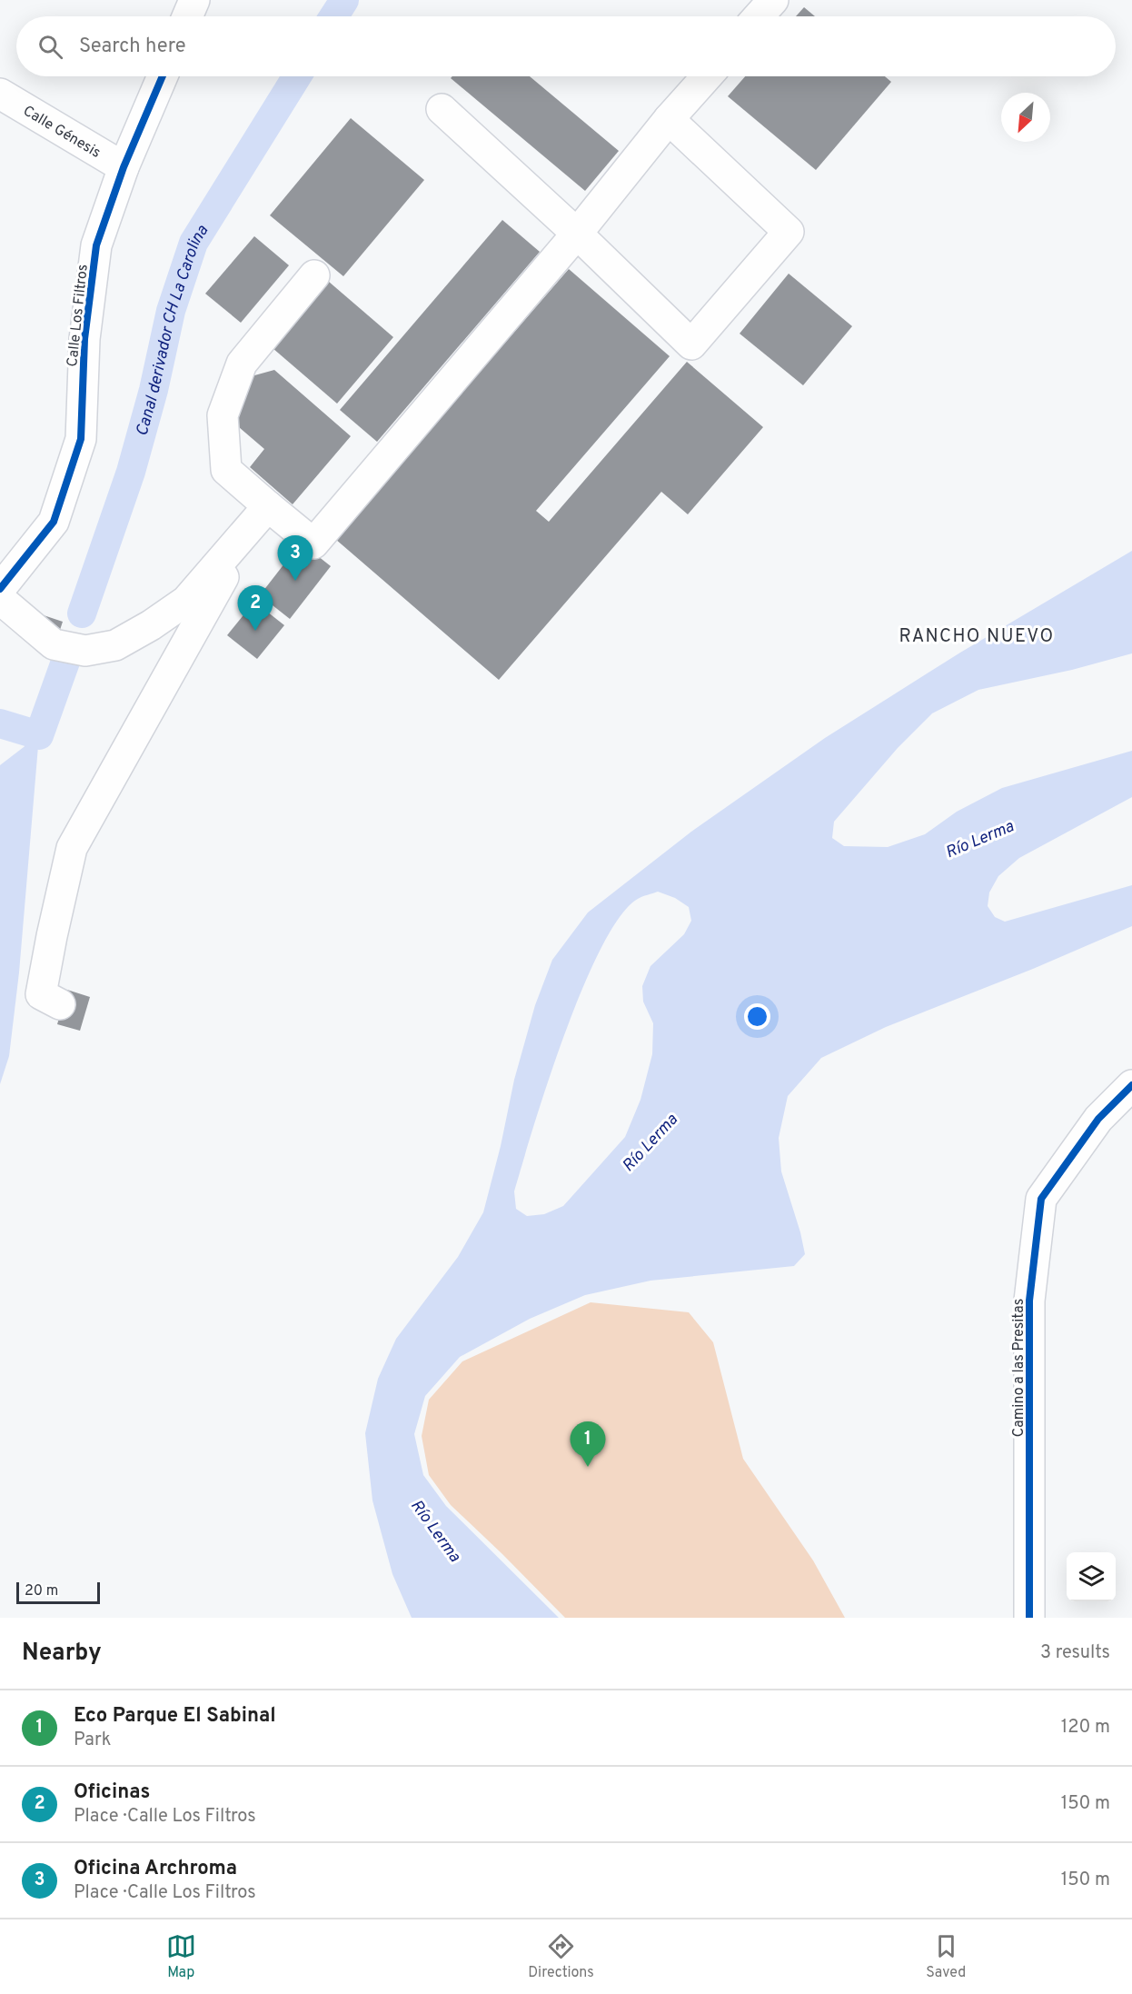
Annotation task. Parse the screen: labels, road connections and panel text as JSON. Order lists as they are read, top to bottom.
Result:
{
  "streets": {
    "street": ["Calle Génesis", "Calle Los Filtros", "Camino a las Presitas"]
  },
  "crossings": [
    ["Calle Génesis", "Calle Los Filtros"]
  ],
  "districts": ["RANCHO NUEVO"],
  "water": ["Canal derivador CH La Carolina", "Río Lerma"],
  "scale_bar": "20 m",
  "north": "bottom left",
  "page": {
    "search": "Search here",
    "pins": ["3", "2", "1"],
    "scale": "20 m",
    "heading": ["Nearby", "3 results"],
    "list": [
      {
        "mark": "1",
        "name": "Eco Parque El Sabinal",
        "note": "Park",
        "value": "120 m"
      },
      {
        "mark": "2",
        "name": "Oficinas",
        "note": "Place · Calle Los Filtros",
        "value": "150 m"
      },
      {
        "mark": "3",
        "name": "Oficina Archroma",
        "note": "Place · Calle Los Filtros",
        "value": "150 m"
      }
    ],
    "nav": ["Map", "Directions", "Saved"]
  }
}
